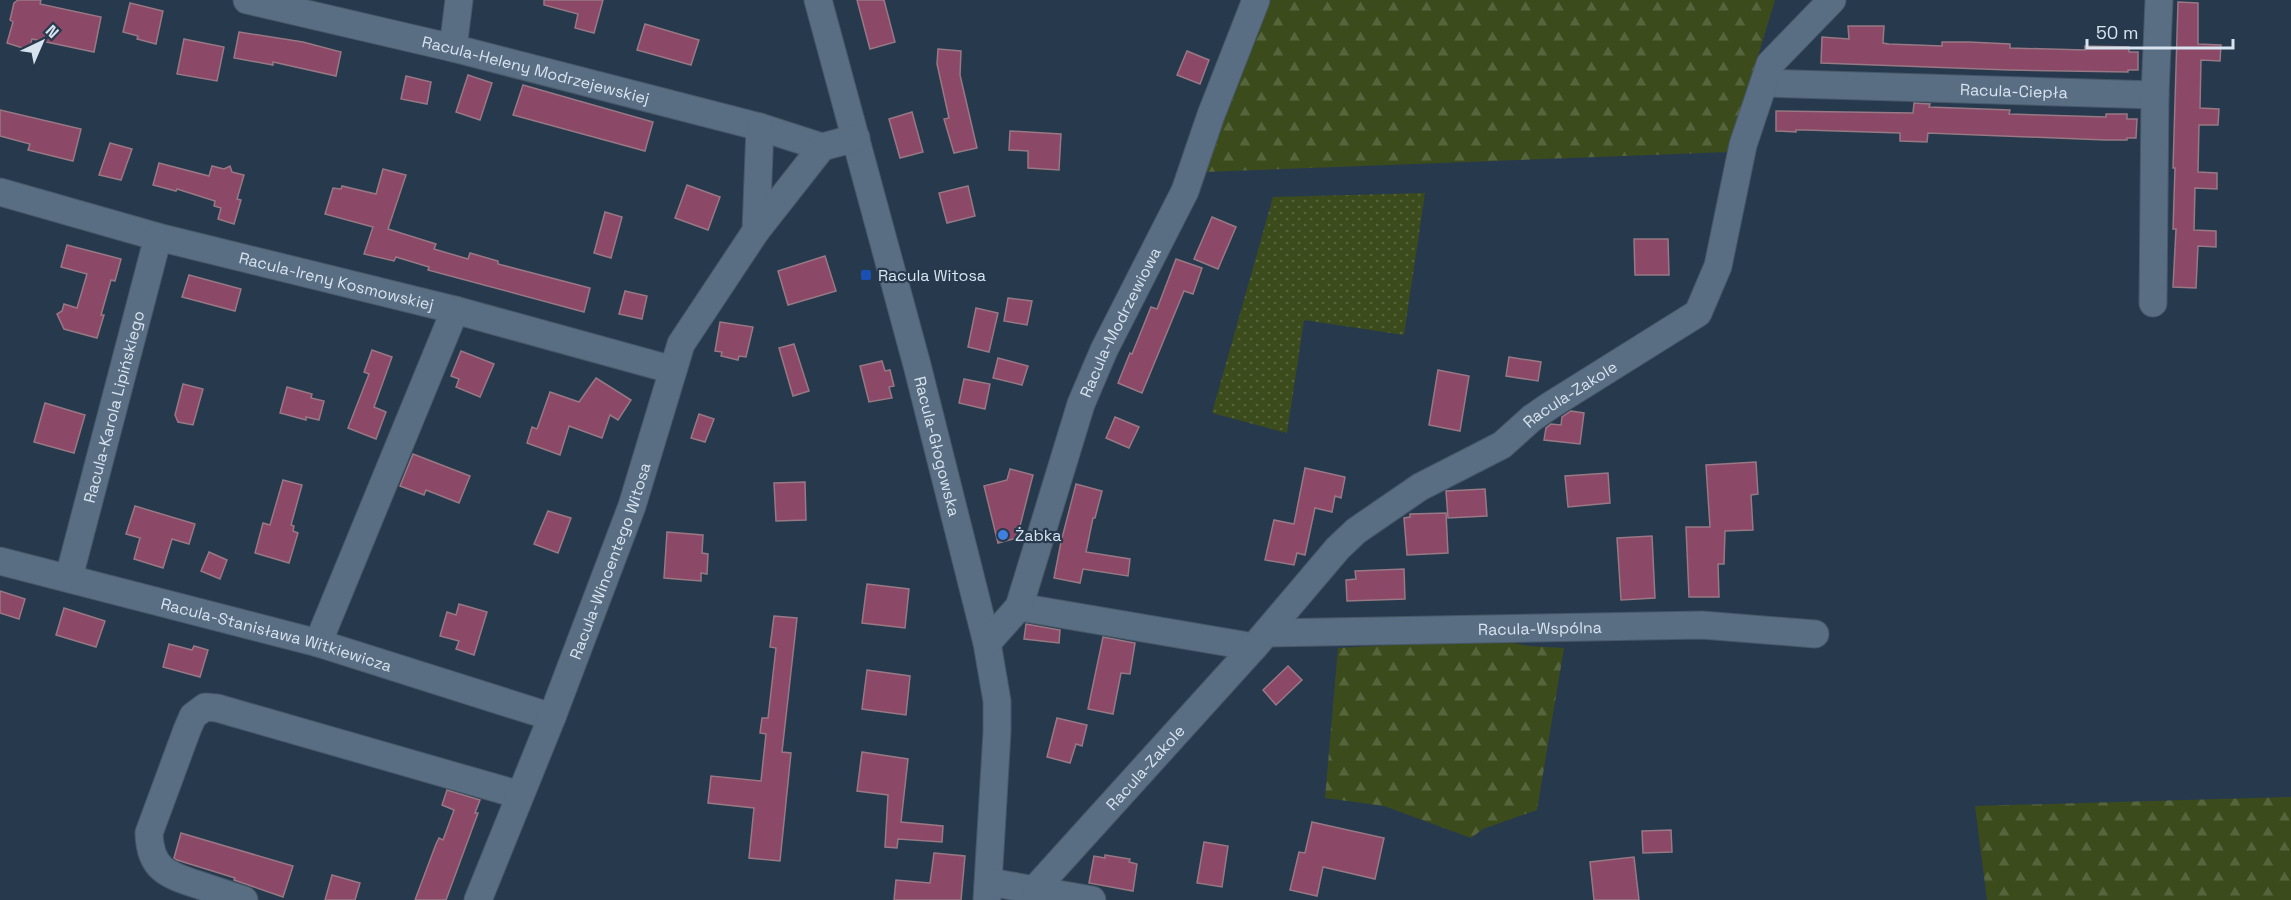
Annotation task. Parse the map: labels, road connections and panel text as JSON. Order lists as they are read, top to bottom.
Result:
{
  "streets": {
    "street": [
      "Racula-Heleny Modrzejewskiej",
      "Racula-Ciepła",
      "Racula-Ireny Kosmowskiej",
      "Racula-Modrzewiowa",
      "Racula-Zakole",
      "Racula-Karola Lipińskiego",
      "Racula-Głogowska",
      "Racula-Wincentego Witosa",
      "Racula-Wspólna",
      "Racula-Stanisława Witkiewicza"
    ]
  },
  "crossings": [
    ["Racula-Heleny Modrzejewskiej", "Racula-Wincentego Witosa"],
    ["Racula-Ciepła", "Racula-Zakole"],
    ["Racula-Ireny Kosmowskiej", "Racula-Karola Lipińskiego"],
    ["Racula-Ireny Kosmowskiej", "Racula-Wincentego Witosa"],
    ["Racula-Modrzewiowa", "Racula-Głogowska"],
    ["Racula-Zakole", "Racula-Wspólna"],
    ["Racula-Karola Lipińskiego", "Racula-Stanisława Witkiewicza"],
    ["Racula-Wincentego Witosa", "Racula-Stanisława Witkiewicza"]
  ],
  "places": {
    "transit": ["Racula Witosa"],
    "other": ["Żabka"]
  },
  "scale_bar": "50 m",
  "north": "top right"
}
